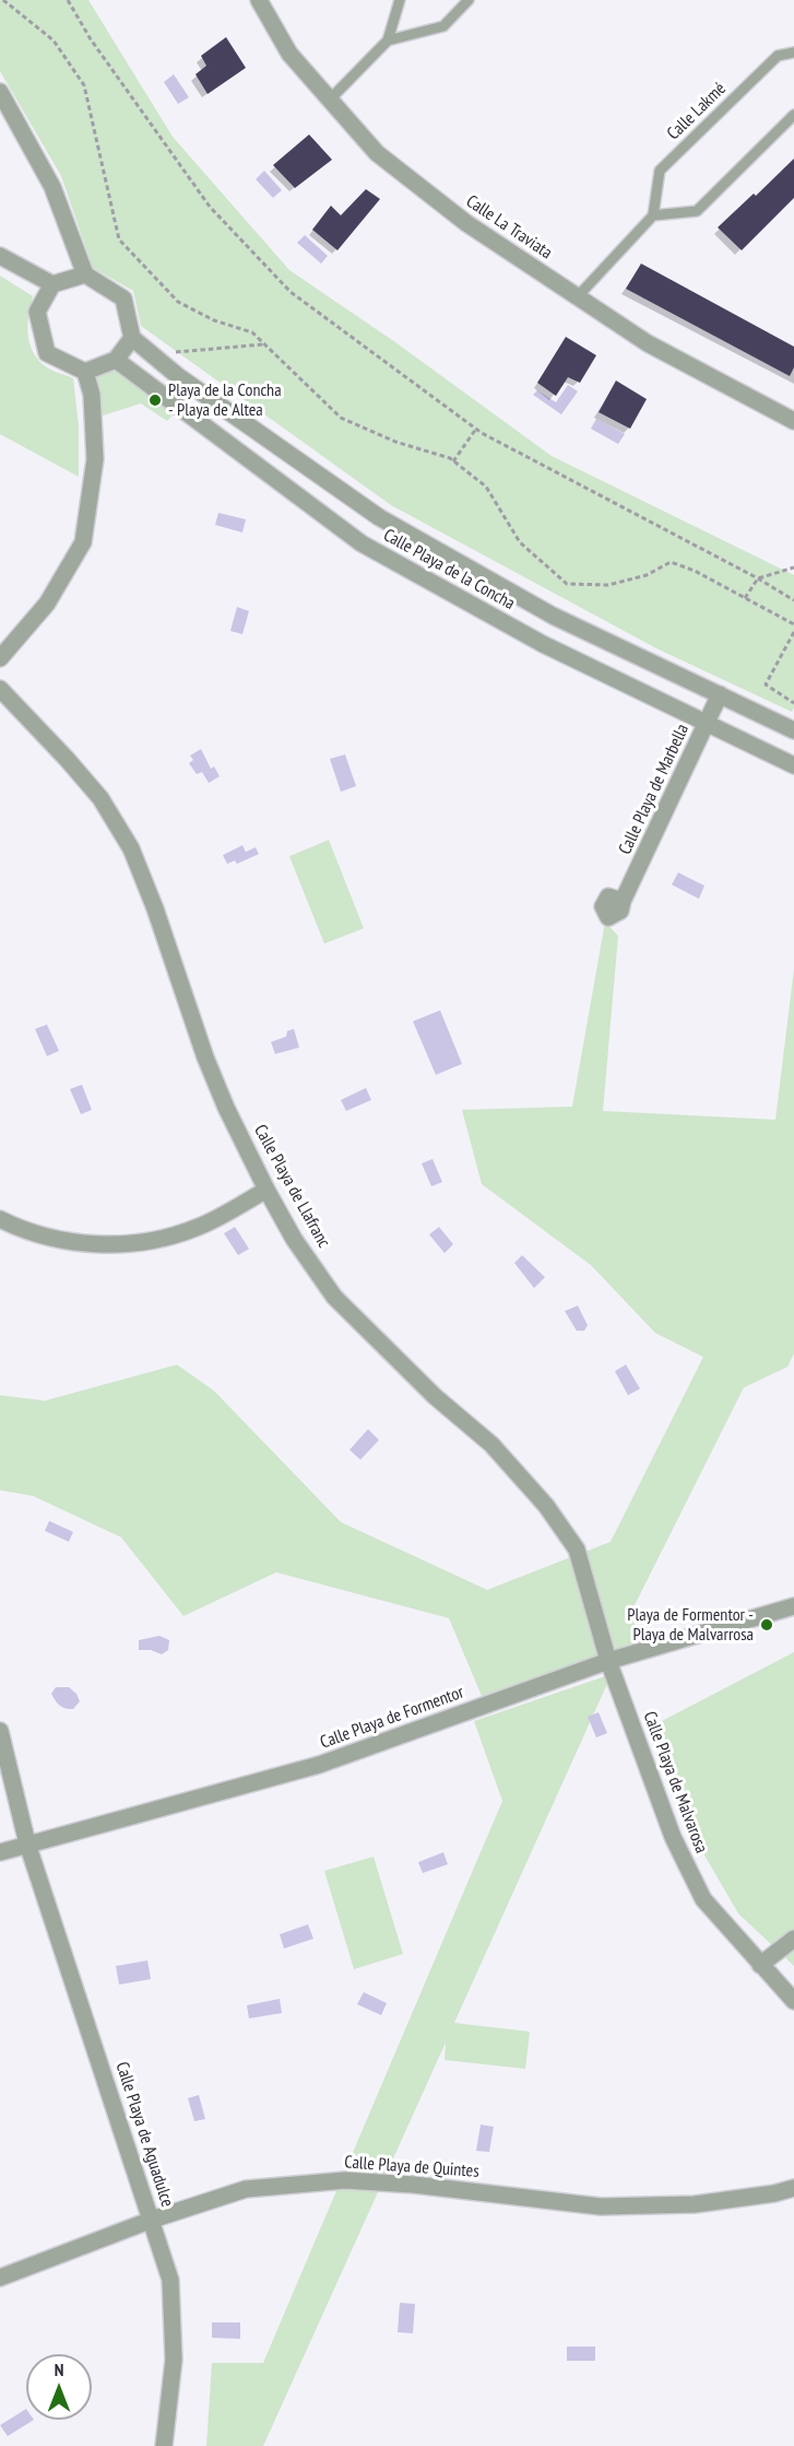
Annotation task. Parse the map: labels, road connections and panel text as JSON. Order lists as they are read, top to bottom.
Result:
{
  "streets": {
    "street": [
      "Calle La Traviata",
      "Calle Playa de la Concha",
      "Calle Playa de Marbella",
      "Calle Playa de Llafranc",
      "Calle Playa de Formentor",
      "Calle Playa de Malvarosa",
      "Calle Playa de Aguadulce",
      "Calle Playa de Quintes"
    ],
    "lane": ["Calle Lakmé"]
  },
  "crossings": [
    ["Calle Playa de la Concha", "Calle Playa de Marbella"],
    ["Calle Playa de Llafranc", "Calle Playa de Formentor"],
    ["Calle Playa de Llafranc", "Calle Playa de Malvarosa"],
    ["Calle Playa de Formentor", "Calle Playa de Malvarosa"],
    ["Calle Playa de Formentor", "Calle Playa de Aguadulce"],
    ["Calle Playa de Aguadulce", "Calle Playa de Quintes"]
  ],
  "places": ["Playa de la Concha - Playa de Altea", "Playa de Formentor - Playa de Malvarrosa"],
  "north": "top"
}
